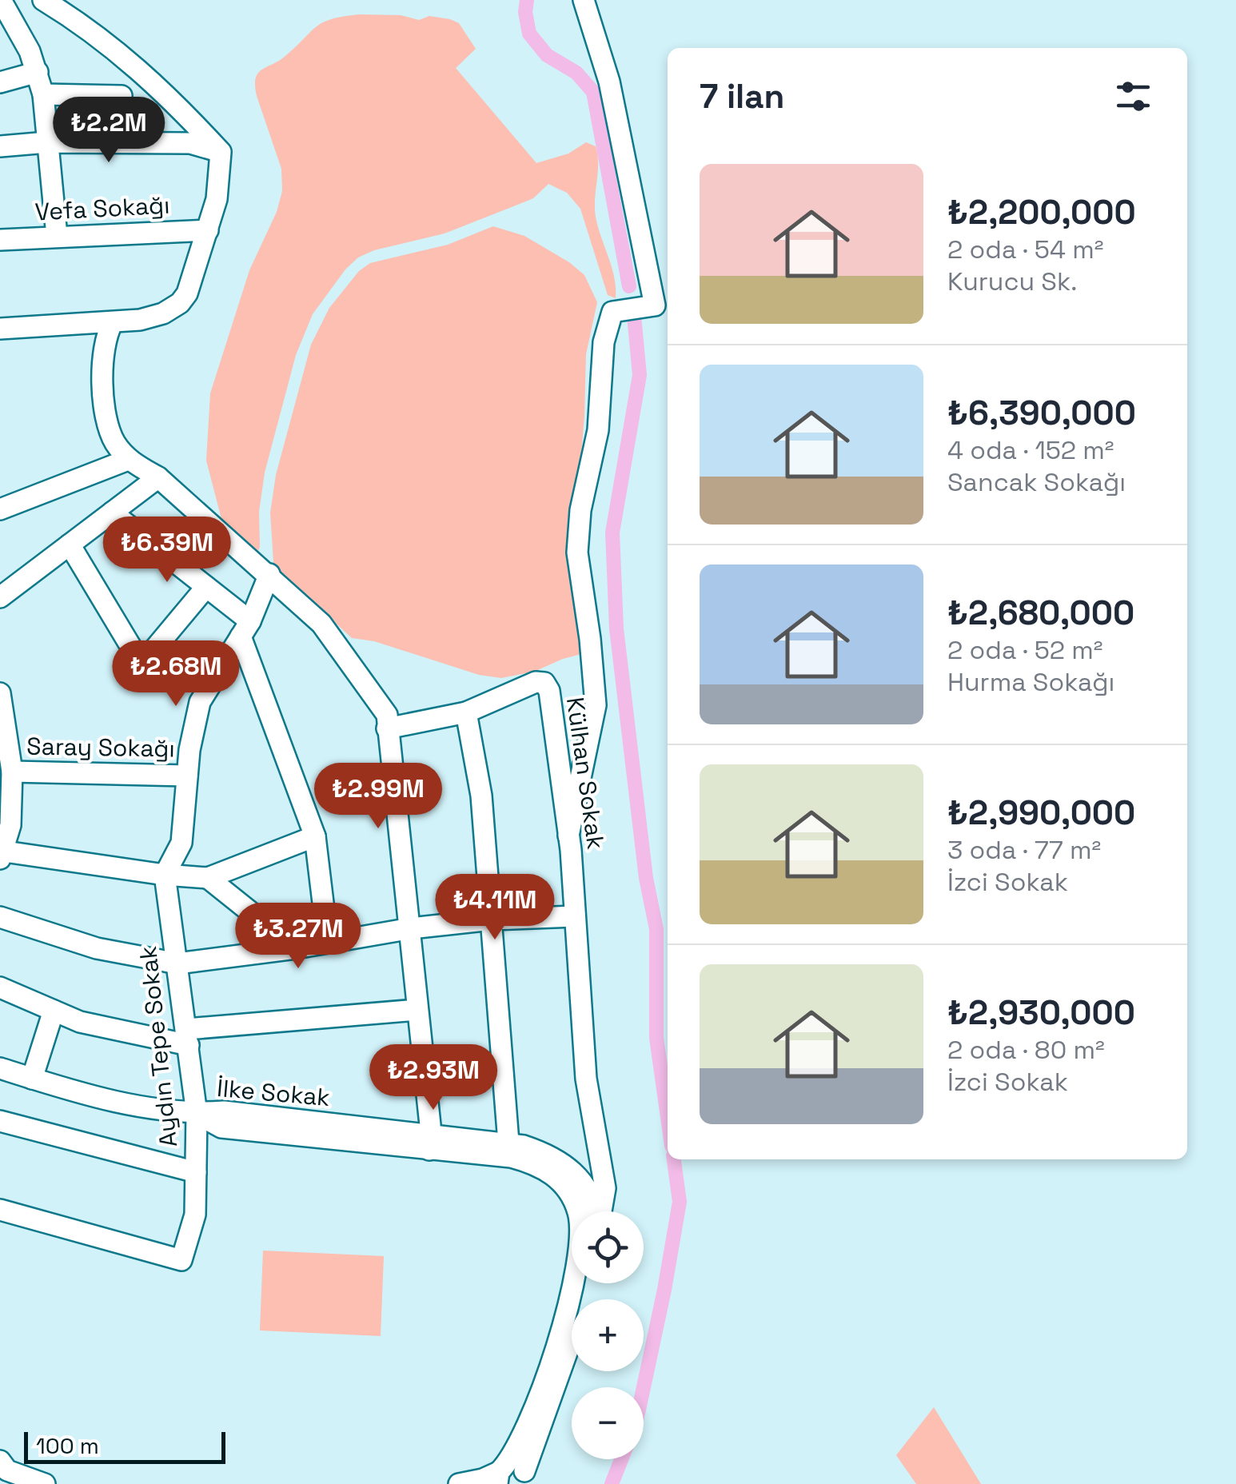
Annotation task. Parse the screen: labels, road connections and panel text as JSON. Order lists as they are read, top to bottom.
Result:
{
  "streets": {
    "street": [
      "Vefa Sokağı",
      "Saray Sokağı",
      "Külhan Sokak",
      "Aydın Tepe Sokak",
      "İlke Sokak"
    ]
  },
  "crossings": [
    ["Aydın Tepe Sokak", "İlke Sokak"]
  ],
  "scale_bar": "100 m",
  "page": {
    "heading": "7 ilan",
    "price": [
      "₺2.2M",
      "₺6.39M",
      "₺2.68M",
      "₺2.99M",
      "₺4.11M",
      "₺3.27M",
      "₺2.93M"
    ],
    "list": [
      {
        "name": "₺2,200,000",
        "note": "2 oda · 54 m² · Kurucu Sk."
      },
      {
        "name": "₺6,390,000",
        "note": "4 oda · 152 m² · Sancak Sokağı"
      },
      {
        "name": "₺2,680,000",
        "note": "2 oda · 52 m² · Hurma Sokağı"
      },
      {
        "name": "₺2,990,000",
        "note": "3 oda · 77 m² · İzci Sokak"
      },
      {
        "name": "₺2,930,000",
        "note": "2 oda · 80 m² · İzci Sokak"
      }
    ],
    "map_buttons": ["+", "−"],
    "scale": "100 m"
  }
}
